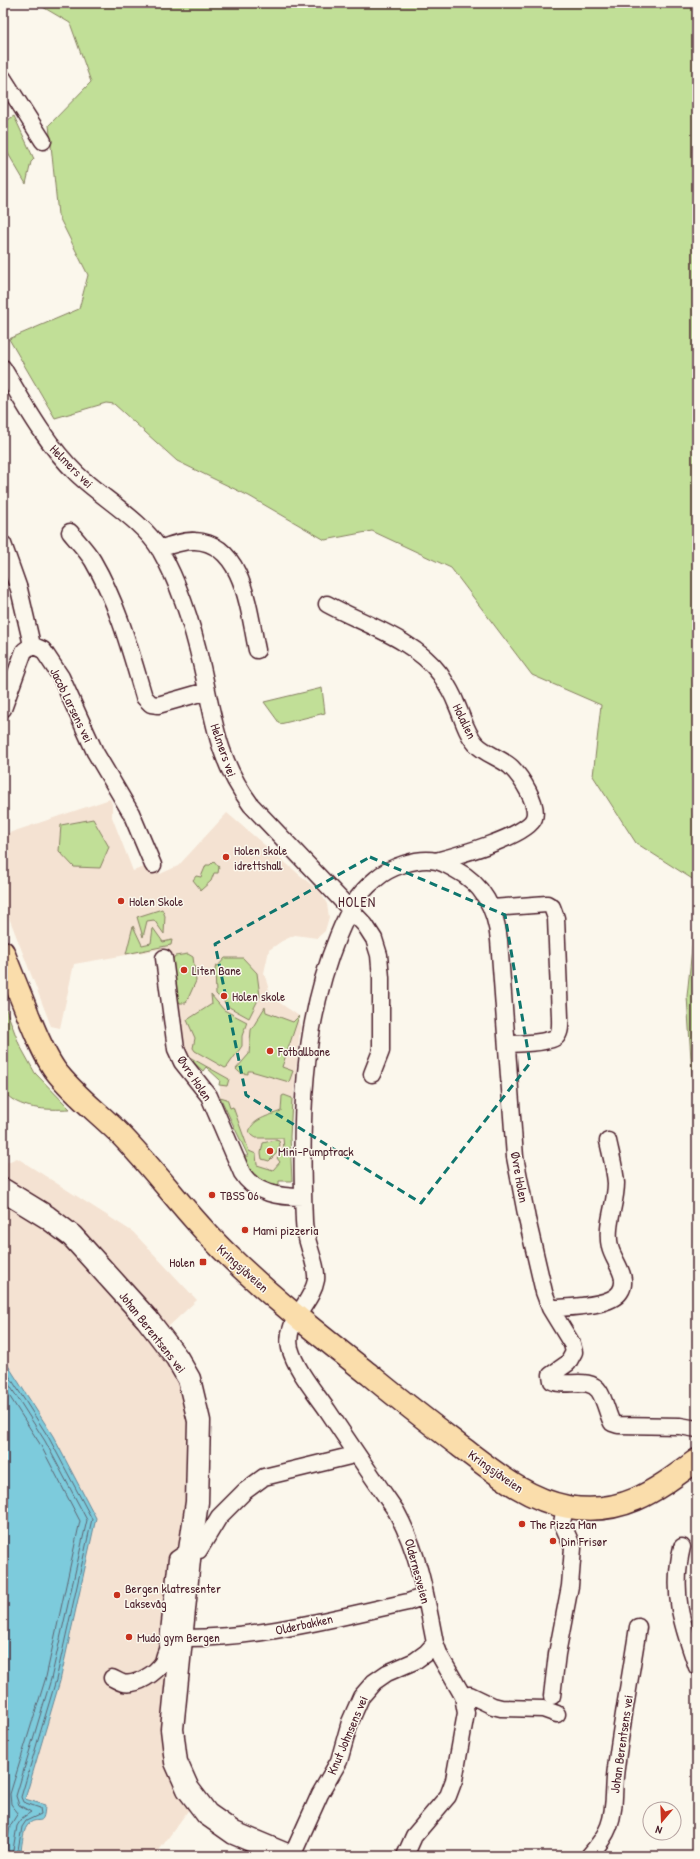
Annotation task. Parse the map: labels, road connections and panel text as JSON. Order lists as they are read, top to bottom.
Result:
{
  "streets": {
    "main road": ["Kringsjåveien"],
    "street": [
      "Helmers vei",
      "Jacob Larsens vei",
      "Holalien",
      "Øvre Holen",
      "Johan Berentsens vei",
      "Oldernesveien",
      "Olderbakken",
      "Knut Johnsens vei"
    ]
  },
  "crossings": [
    ["Holalien", "Øvre Holen"],
    ["Kringsjåveien", "Oldernesveien"],
    ["Johan Berentsens vei", "Olderbakken"],
    ["Oldernesveien", "Olderbakken"],
    ["Oldernesveien", "Knut Johnsens vei"]
  ],
  "districts": ["HOLEN"],
  "places": {
    "other": [
      "Holen skole idrettshall",
      "Holen Skole",
      "Liten Bane",
      "Holen skole",
      "Fotballbane",
      "Mini-Pumptrack",
      "TBSS 06",
      "Mami pizzeria",
      "The Pizza Man",
      "Din Frisør",
      "Bergen klatresenter Laksevåg",
      "Mudo gym Bergen"
    ],
    "transit": ["Holen"]
  },
  "north": "bottom"
}
